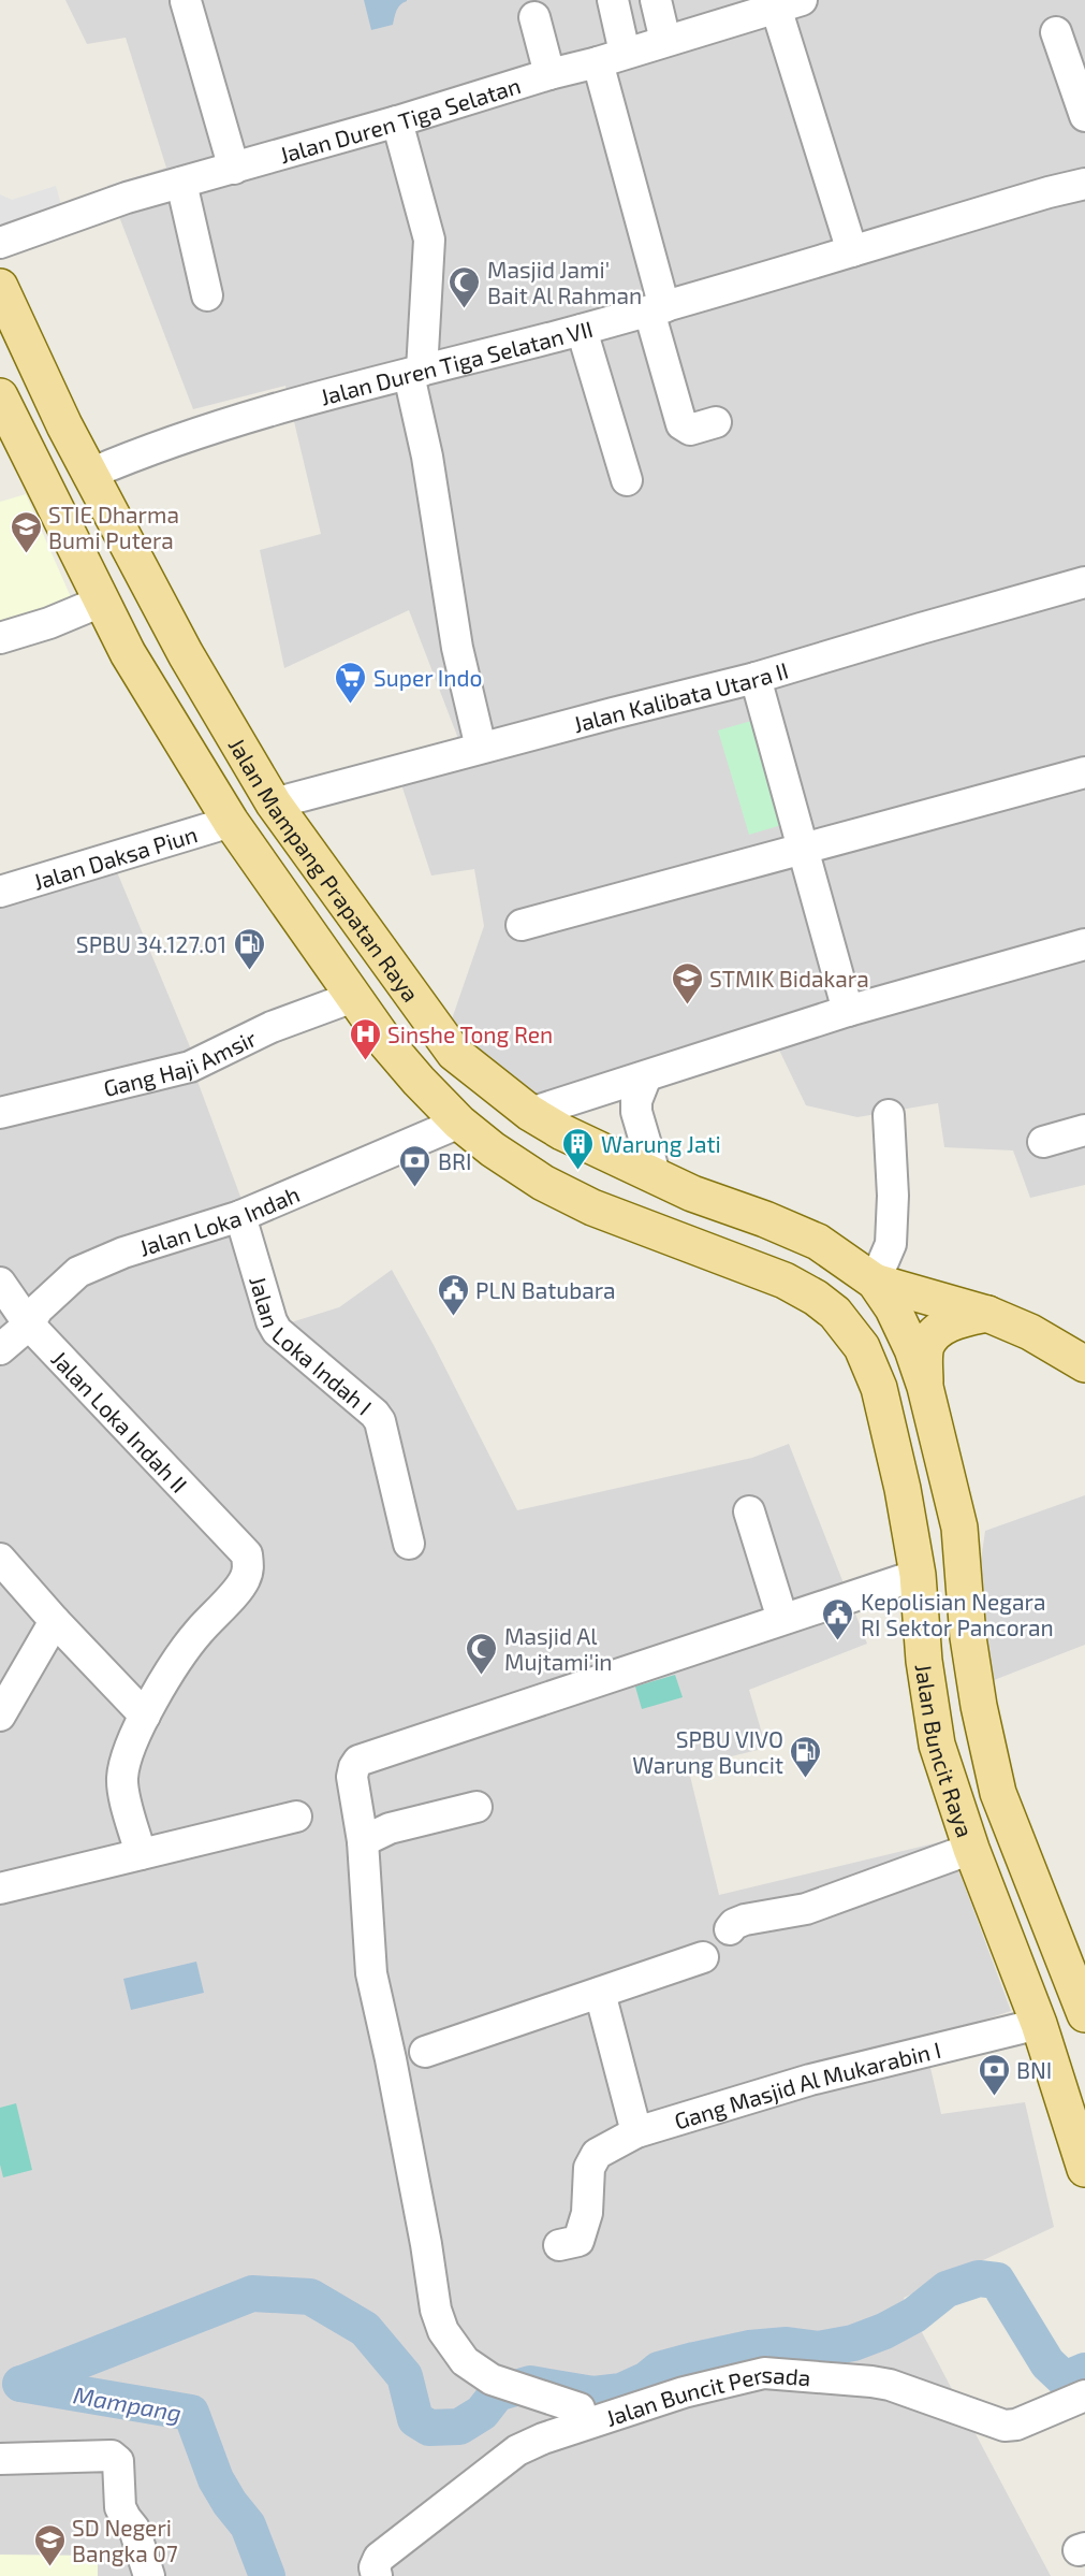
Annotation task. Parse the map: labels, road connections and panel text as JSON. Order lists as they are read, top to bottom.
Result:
{
  "streets": {
    "main road": ["Jalan Mampang Prapatan Raya", "Jalan Buncit Raya"],
    "street": [
      "Jalan Duren Tiga Selatan",
      "Jalan Duren Tiga Selatan VII",
      "Jalan Kalibata Utara II",
      "Jalan Daksa Piun",
      "Gang Haji Amsir",
      "Jalan Loka Indah",
      "Jalan Loka Indah I",
      "Jalan Loka Indah II",
      "Gang Masjid Al Mukarabin I",
      "Jalan Buncit Persada"
    ]
  },
  "crossings": [
    ["Jalan Duren Tiga Selatan VII", "Jalan Mampang Prapatan Raya"],
    ["Jalan Kalibata Utara II", "Jalan Mampang Prapatan Raya"],
    ["Jalan Daksa Piun", "Jalan Mampang Prapatan Raya"],
    ["Jalan Mampang Prapatan Raya", "Gang Haji Amsir"],
    ["Jalan Mampang Prapatan Raya", "Jalan Loka Indah"],
    ["Jalan Mampang Prapatan Raya", "Jalan Buncit Raya"],
    ["Jalan Loka Indah", "Jalan Loka Indah I"],
    ["Jalan Loka Indah", "Jalan Loka Indah II"],
    ["Jalan Buncit Raya", "Gang Masjid Al Mukarabin I"]
  ],
  "water": ["Mampang"],
  "places": {
    "mosque": ["Masjid Jami' Bait Al Rahman", "Masjid Al Mujtami'in"],
    "school or university": ["STIE Dharma Bumi Putera", "STMIK Bidakara", "SD Negeri Bangka 07"],
    "supermarket": ["Super Indo"],
    "fuel station": ["SPBU 34.127.01", "SPBU VIVO Warung Buncit"],
    "hospital": ["Sinshe Tong Ren"],
    "building": ["Warung Jati"],
    "bank": ["BRI", "BNI"],
    "public building": ["PLN Batubara", "Kepolisian Negara RI Sektor Pancoran"]
  }
}
